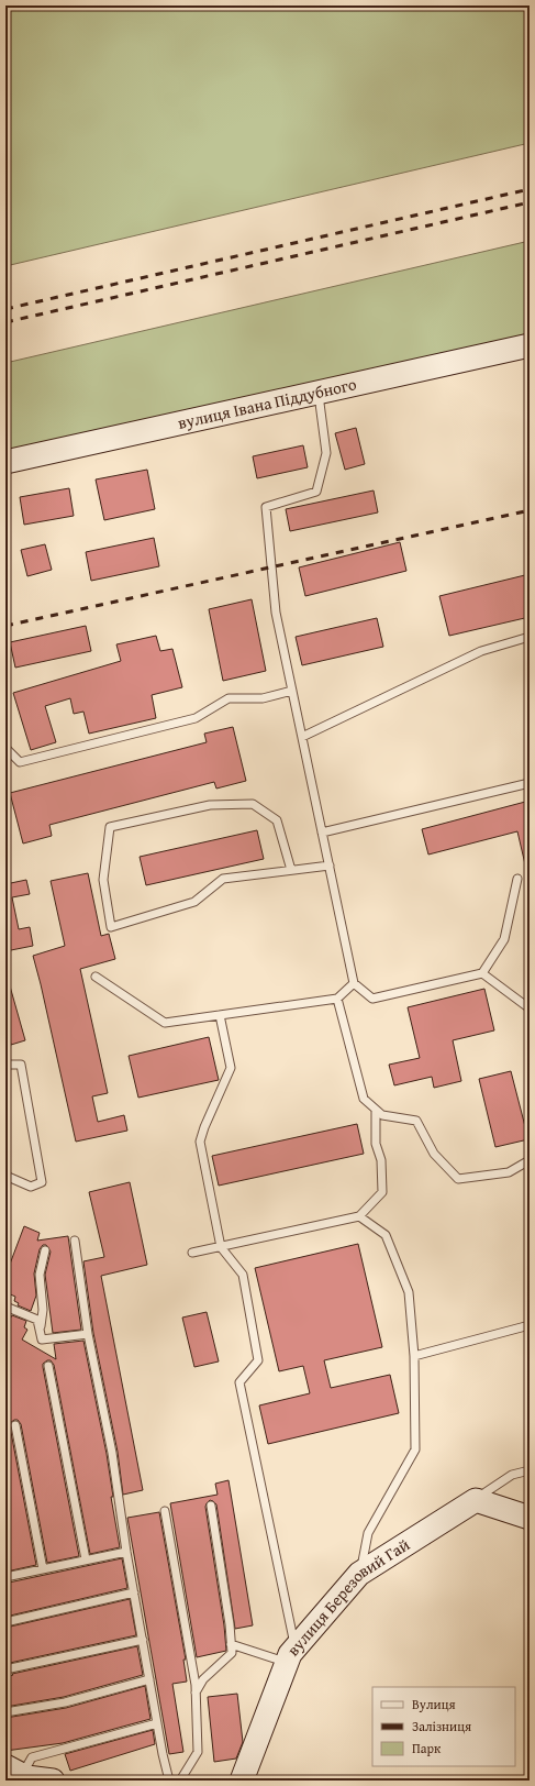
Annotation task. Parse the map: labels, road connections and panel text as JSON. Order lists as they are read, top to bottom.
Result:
{
  "streets": {
    "street": ["вулиця Івана Піддубного", "вулиця Березовий Гай"]
  },
  "legend": ["Вулиця", "Залізниця", "Парк"]
}
